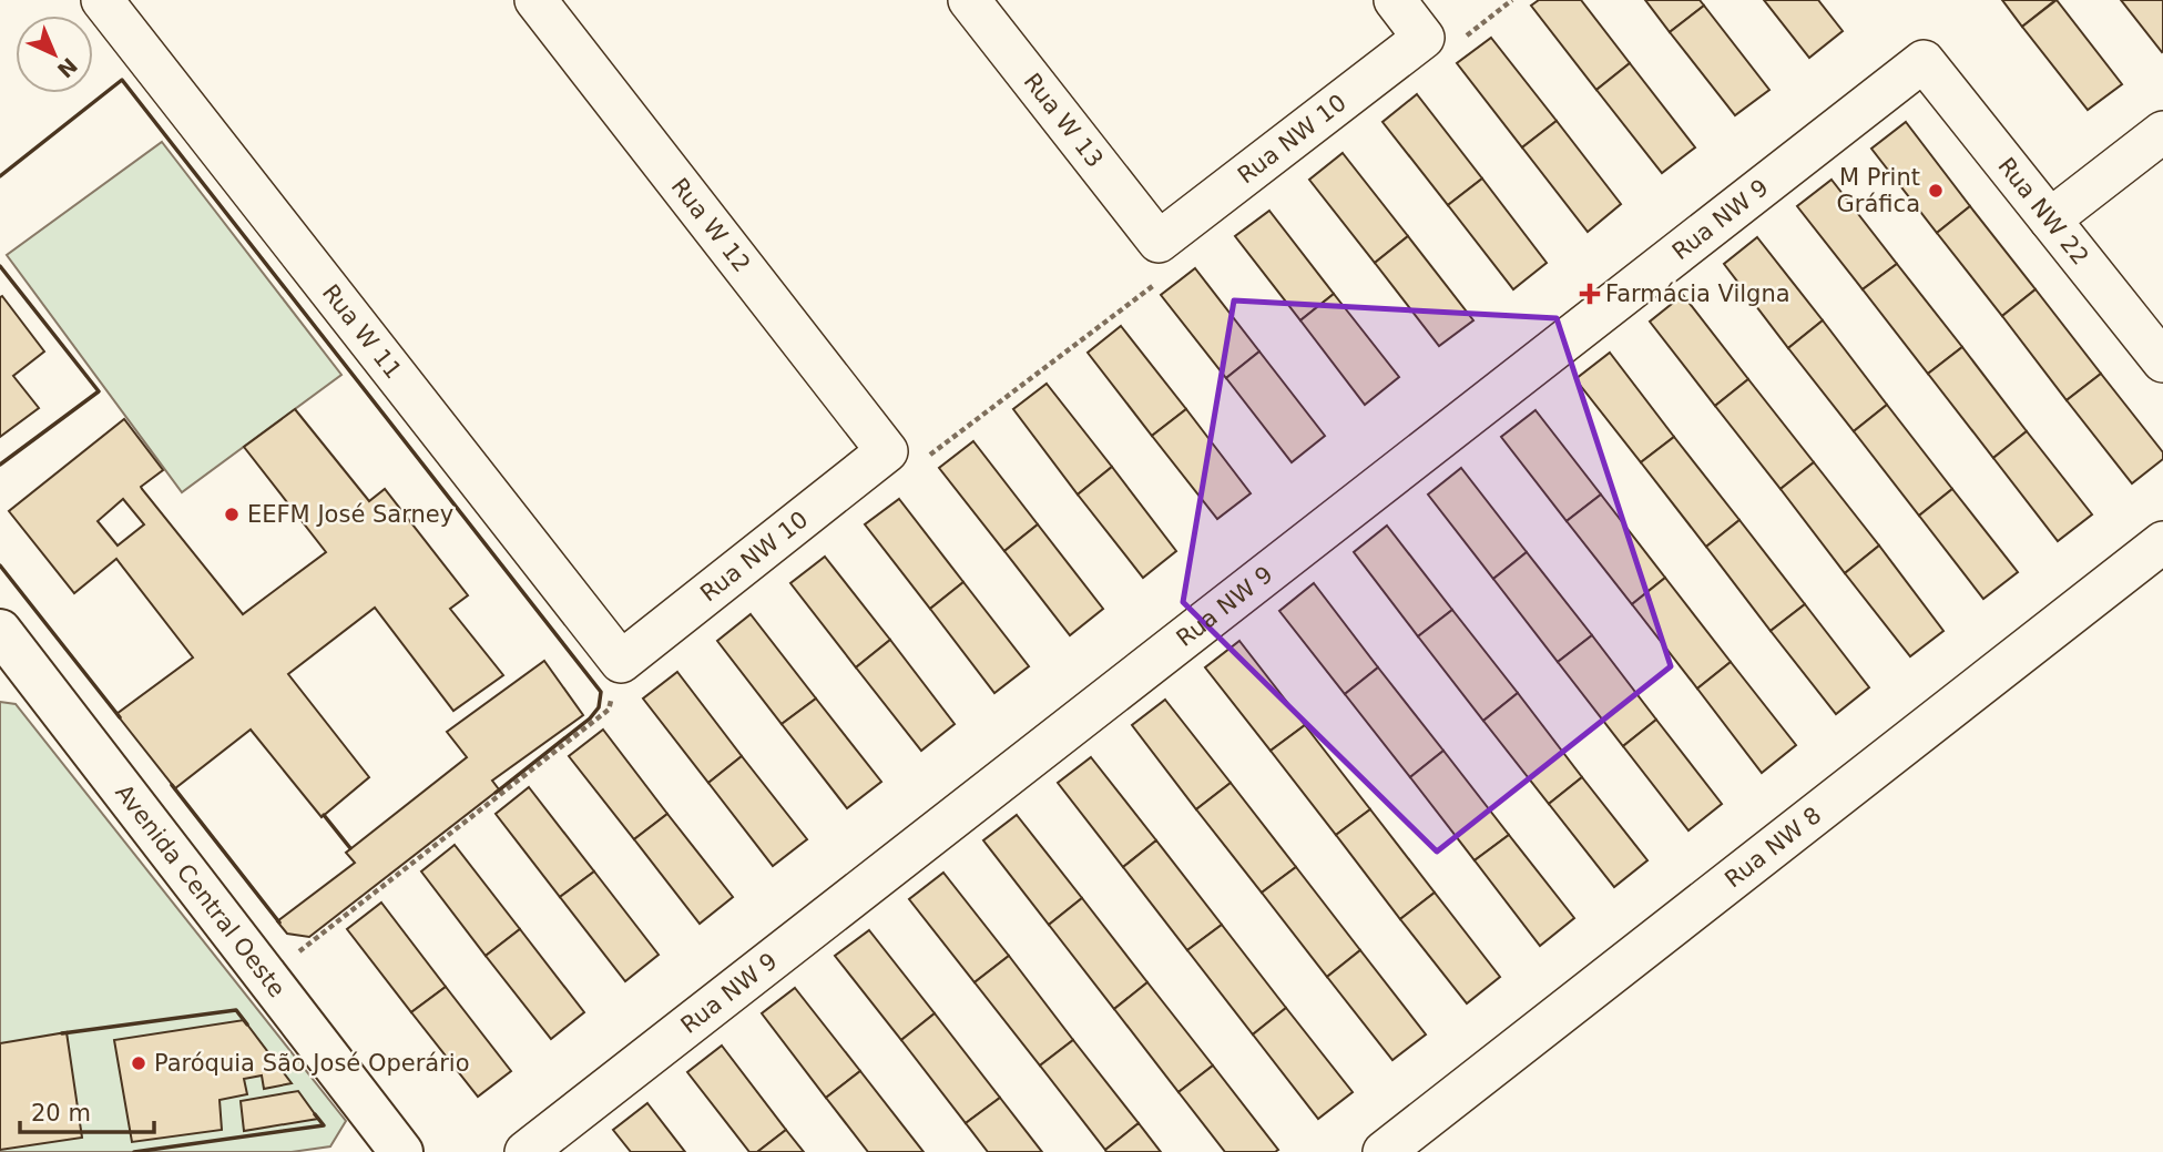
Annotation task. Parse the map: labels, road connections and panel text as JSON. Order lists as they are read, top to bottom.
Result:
{
  "streets": {
    "street": [
      "Rua W 13",
      "Rua NW 10",
      "Rua NW 22",
      "Rua NW 9",
      "Rua W 12",
      "Rua W 11",
      "Rua NW 8",
      "Avenida Central Oeste"
    ]
  },
  "crossings": [
    ["Rua W 13", "Rua NW 10"],
    ["Rua NW 10", "Rua W 12"],
    ["Rua NW 10", "Rua W 11"],
    ["Rua NW 22", "Rua NW 9"]
  ],
  "places": {
    "other": ["M Print Gráfica", "EEFM José Sarney", "Paróquia São José Operário"],
    "health": ["Farmácia Vilgna"]
  },
  "scale_bar": "20 m",
  "north": "bottom right"
}
